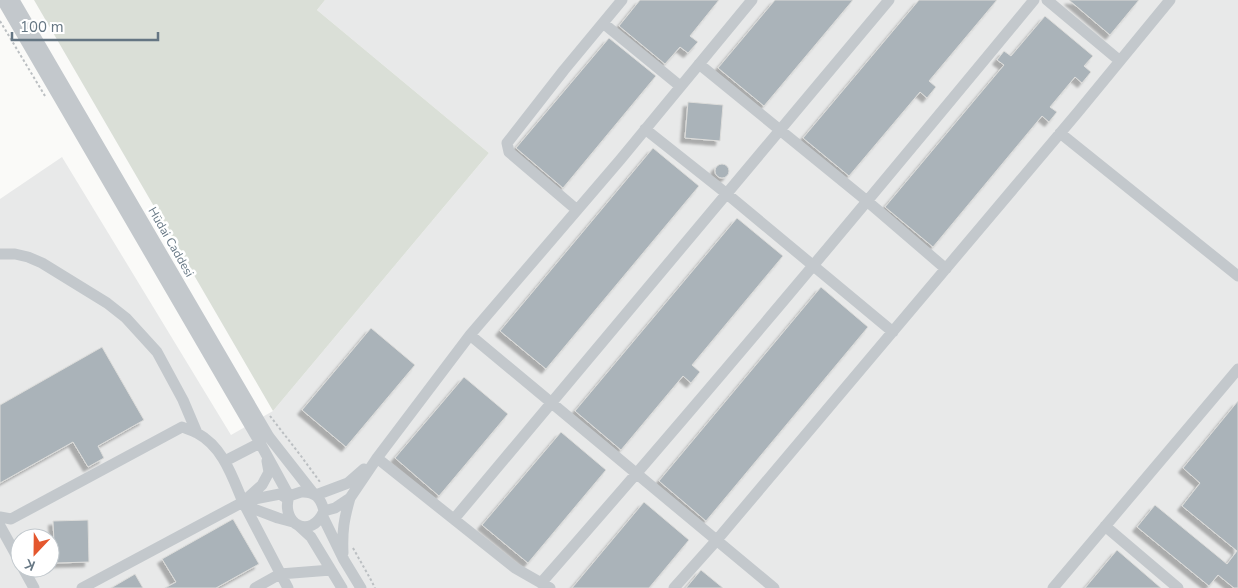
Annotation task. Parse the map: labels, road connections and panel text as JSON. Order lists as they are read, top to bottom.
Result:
{
  "streets": {
    "street": ["Hüdai Caddesi"]
  },
  "scale_bar": "100 m",
  "north": "bottom"
}
